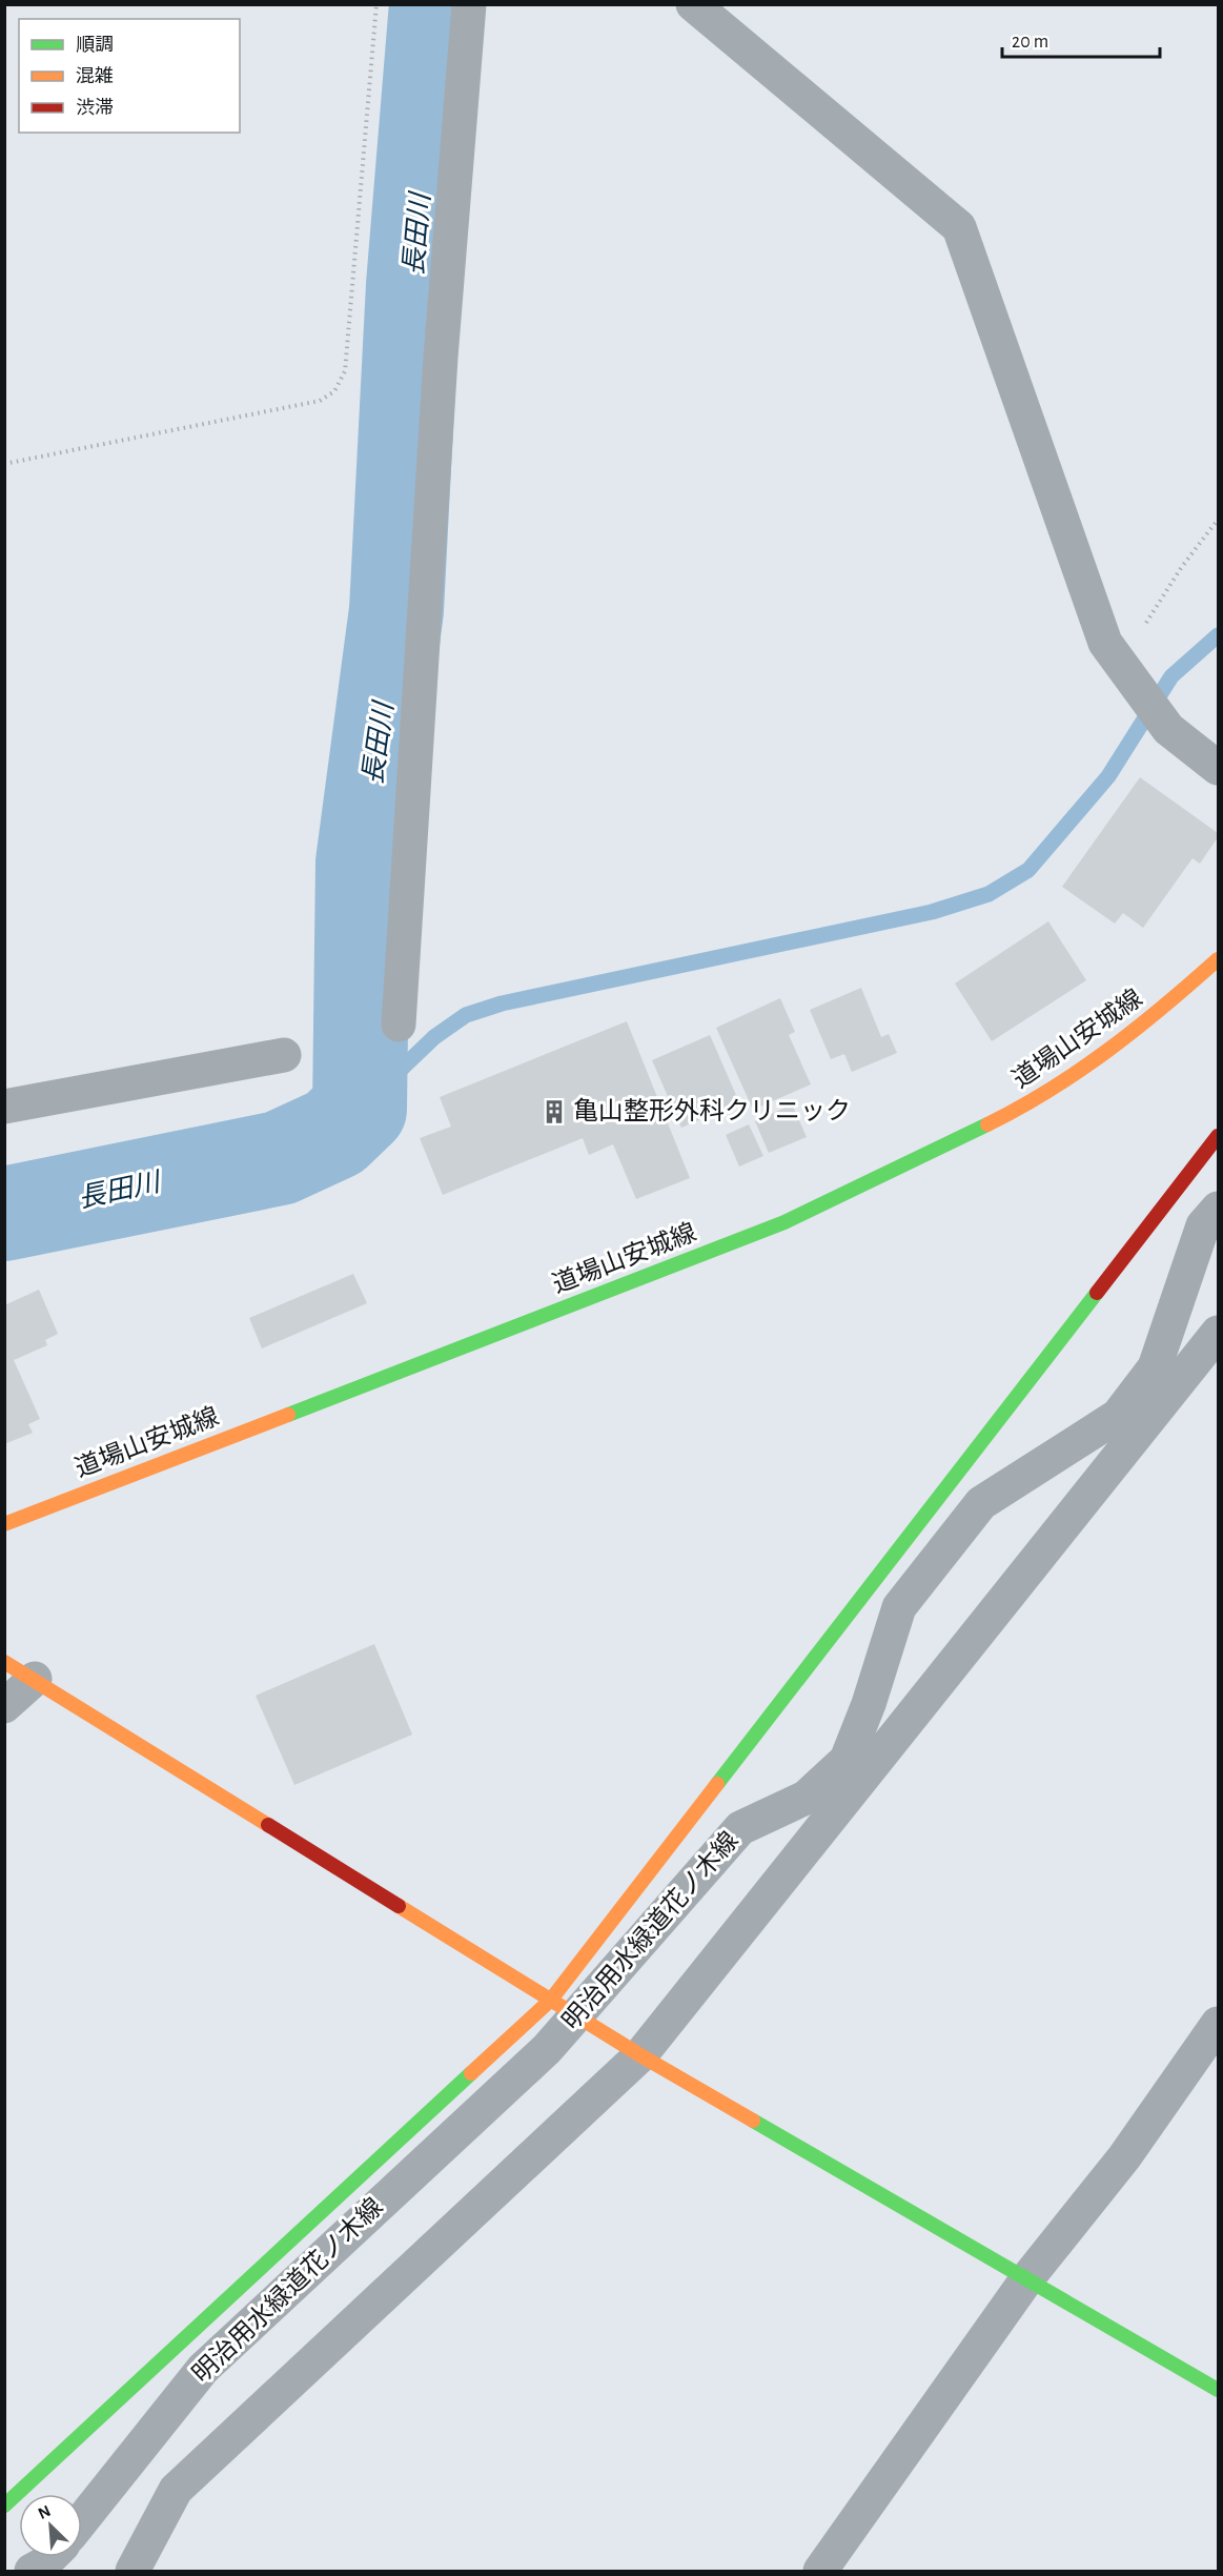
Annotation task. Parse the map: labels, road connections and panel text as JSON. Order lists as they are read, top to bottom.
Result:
{
  "streets": {
    "street": ["道場山安城線", "明治用水緑道花ノ木線"]
  },
  "water": ["長田川"],
  "places": {
    "building": ["亀山整形外科クリニック"]
  },
  "legend": ["順調", "混雑", "渋滞"],
  "scale_bar": "20 m",
  "north": "top left"
}
